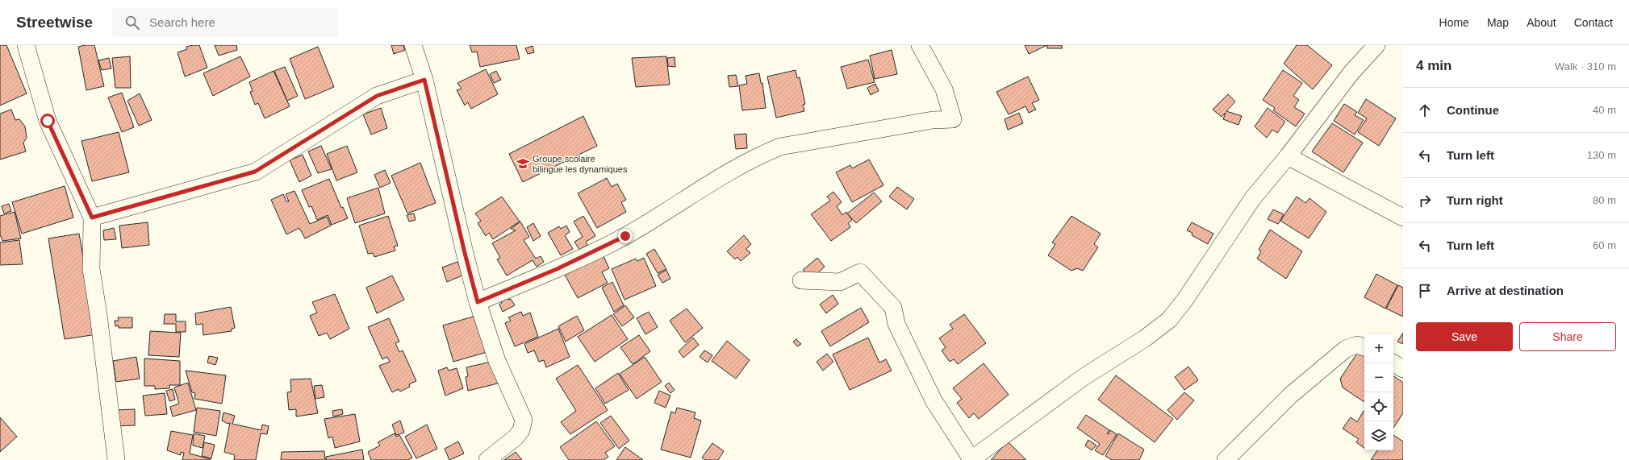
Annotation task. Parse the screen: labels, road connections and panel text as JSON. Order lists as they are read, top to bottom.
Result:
{
  "places": {
    "school or university": ["Groupe scolaire bilingue les dynamiques"]
  },
  "page": {
    "header": "Streetwise",
    "search": "Search here",
    "nav": [
      "Home",
      "Map",
      "About",
      "Contact"
    ],
    "heading": ["4 min", "Walk · 310 m"],
    "list": [
      ["Continue", "40 m"],
      ["Turn left", "130 m"],
      ["Turn right", "80 m"],
      ["Turn left", "60 m"],
      "Arrive at destination"
    ],
    "buttons": ["Save", "Share"],
    "map_buttons": ["+", "−"]
  }
}
